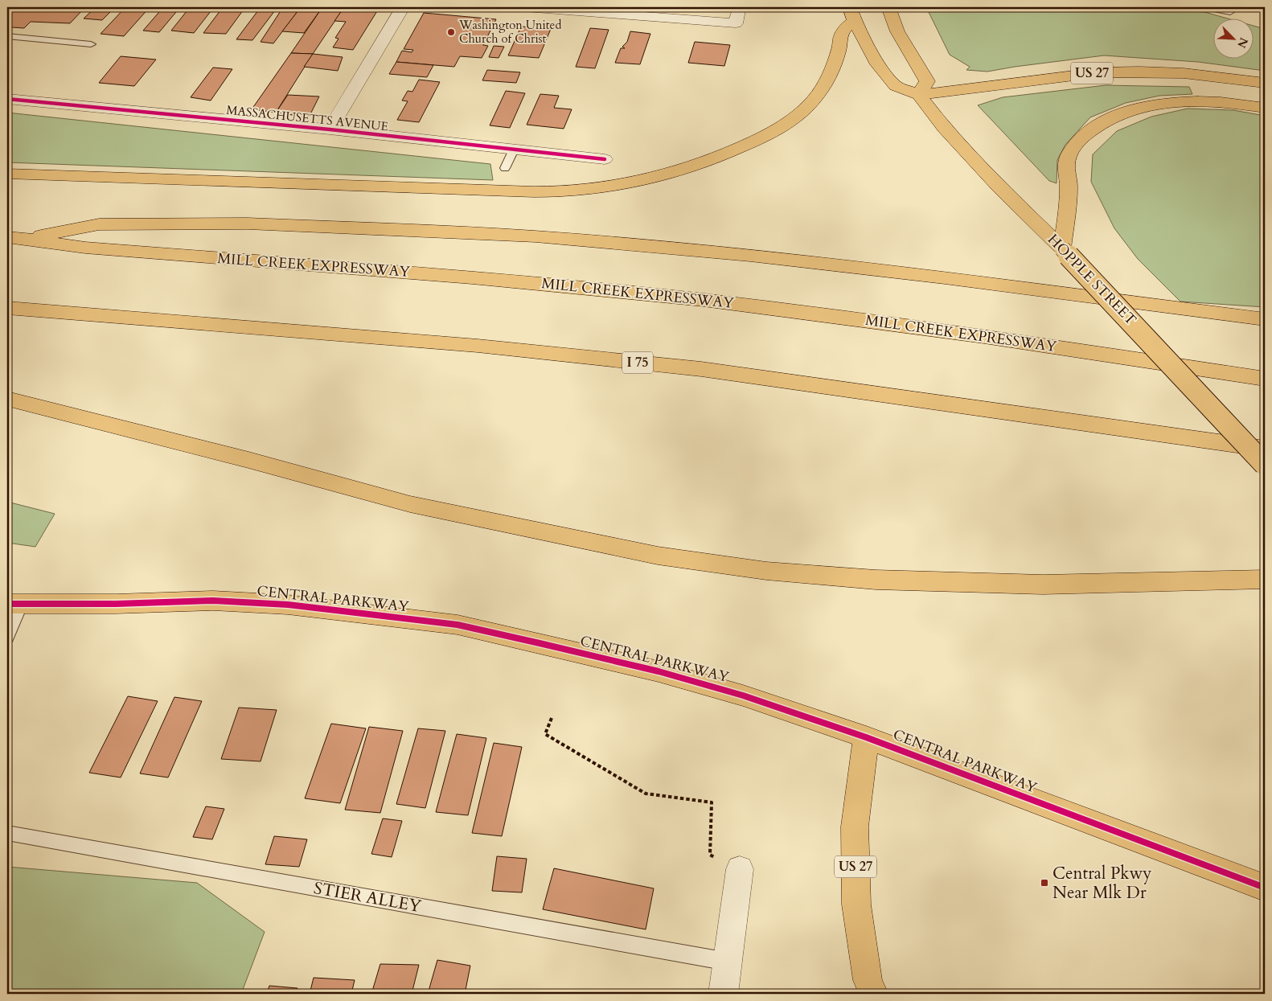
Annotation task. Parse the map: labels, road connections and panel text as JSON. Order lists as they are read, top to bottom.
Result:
{
  "streets": {
    "main road": [
      "US 27",
      "MILL CREEK EXPRESSWAY",
      "HOPPLE STREET",
      "I 75",
      "CENTRAL PARKWAY"
    ],
    "street": ["MASSACHUSETTS AVENUE"],
    "lane": ["STIER ALLEY"]
  },
  "crossings": [
    ["US 27", "HOPPLE STREET"],
    ["US 27", "CENTRAL PARKWAY"]
  ],
  "places": {
    "other": ["Washington United Church of Christ"],
    "transit": ["Central Pkwy Near Mlk Dr"]
  },
  "north": "bottom right"
}
